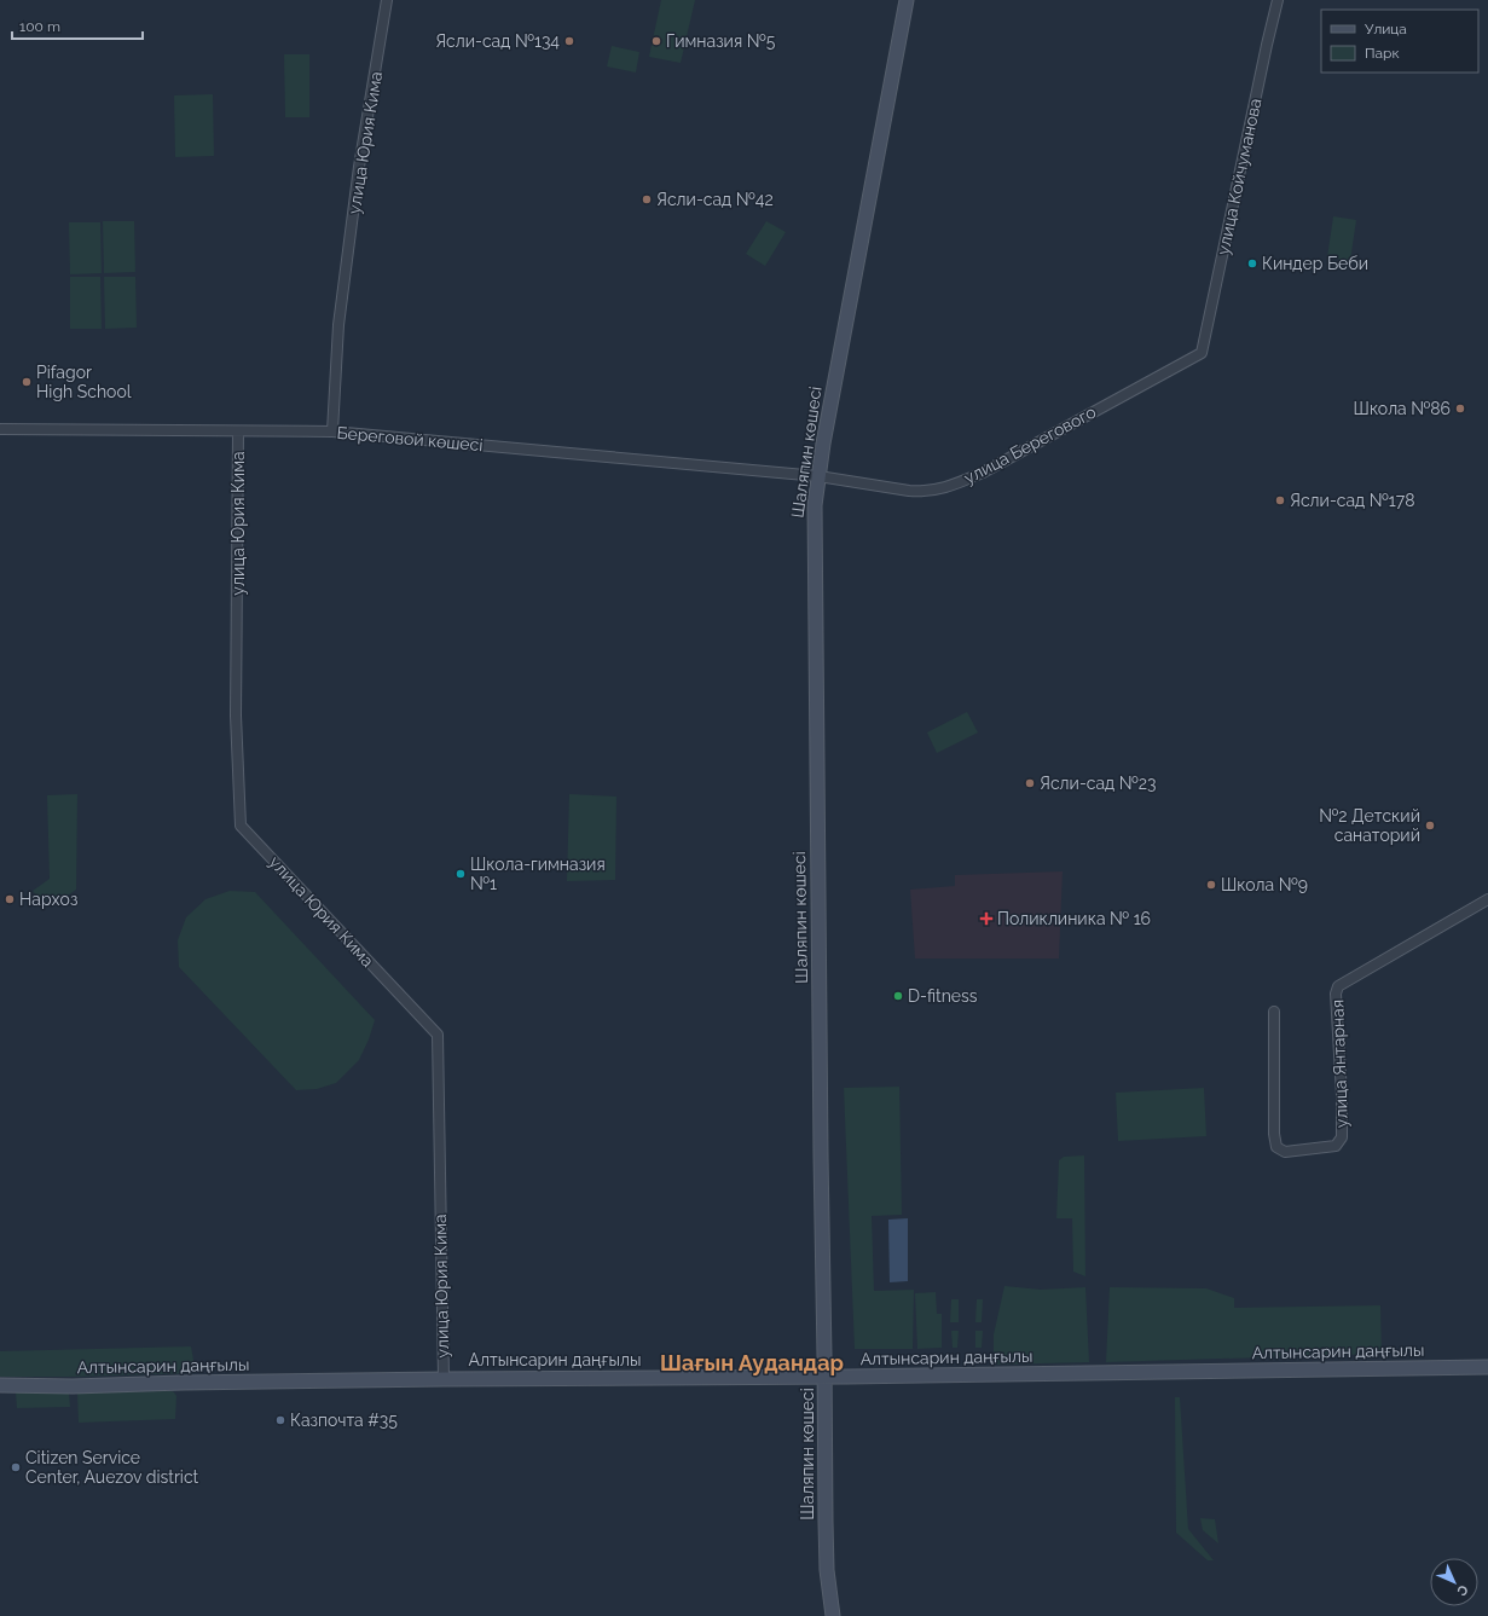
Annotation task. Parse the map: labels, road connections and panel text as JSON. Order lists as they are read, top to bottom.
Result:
{
  "streets": {
    "main road": ["Шаляпин көшесі", "Алтынсарин даңғылы"],
    "street": [
      "улица Юрия Кима",
      "улица Койчуманова",
      "Береговой көшесі",
      "улица Берегового",
      "улица Янтарная"
    ]
  },
  "crossings": [
    ["улица Юрия Кима", "Береговой көшесі"],
    ["улица Юрия Кима", "Алтынсарин даңғылы"],
    ["улица Койчуманова", "улица Берегового"],
    ["Береговой көшесі", "улица Берегового"],
    ["Береговой көшесі", "Шаляпин көшесі"],
    ["улица Берегового", "Шаляпин көшесі"],
    ["Шаляпин көшесі", "Алтынсарин даңғылы"]
  ],
  "districts": ["Шағын Аудандар"],
  "places": {
    "other": [
      "Ясли-сад №134",
      "Гимназия №5",
      "Ясли-сад №42",
      "Киндер Беби",
      "Pifagor High School",
      "Школа №86",
      "Ясли-сад №178",
      "Ясли-сад №23",
      "№2 Детский санаторий",
      "Школа-гимназия №1",
      "Школа №9",
      "Нархоз",
      "D-fitness",
      "Казпочта #35",
      "Citizen Service Center, Auezov district"
    ],
    "health": ["Поликлиника № 16"]
  },
  "legend": ["Улица", "Парк"],
  "scale_bar": "100 m",
  "north": "bottom right"
}
